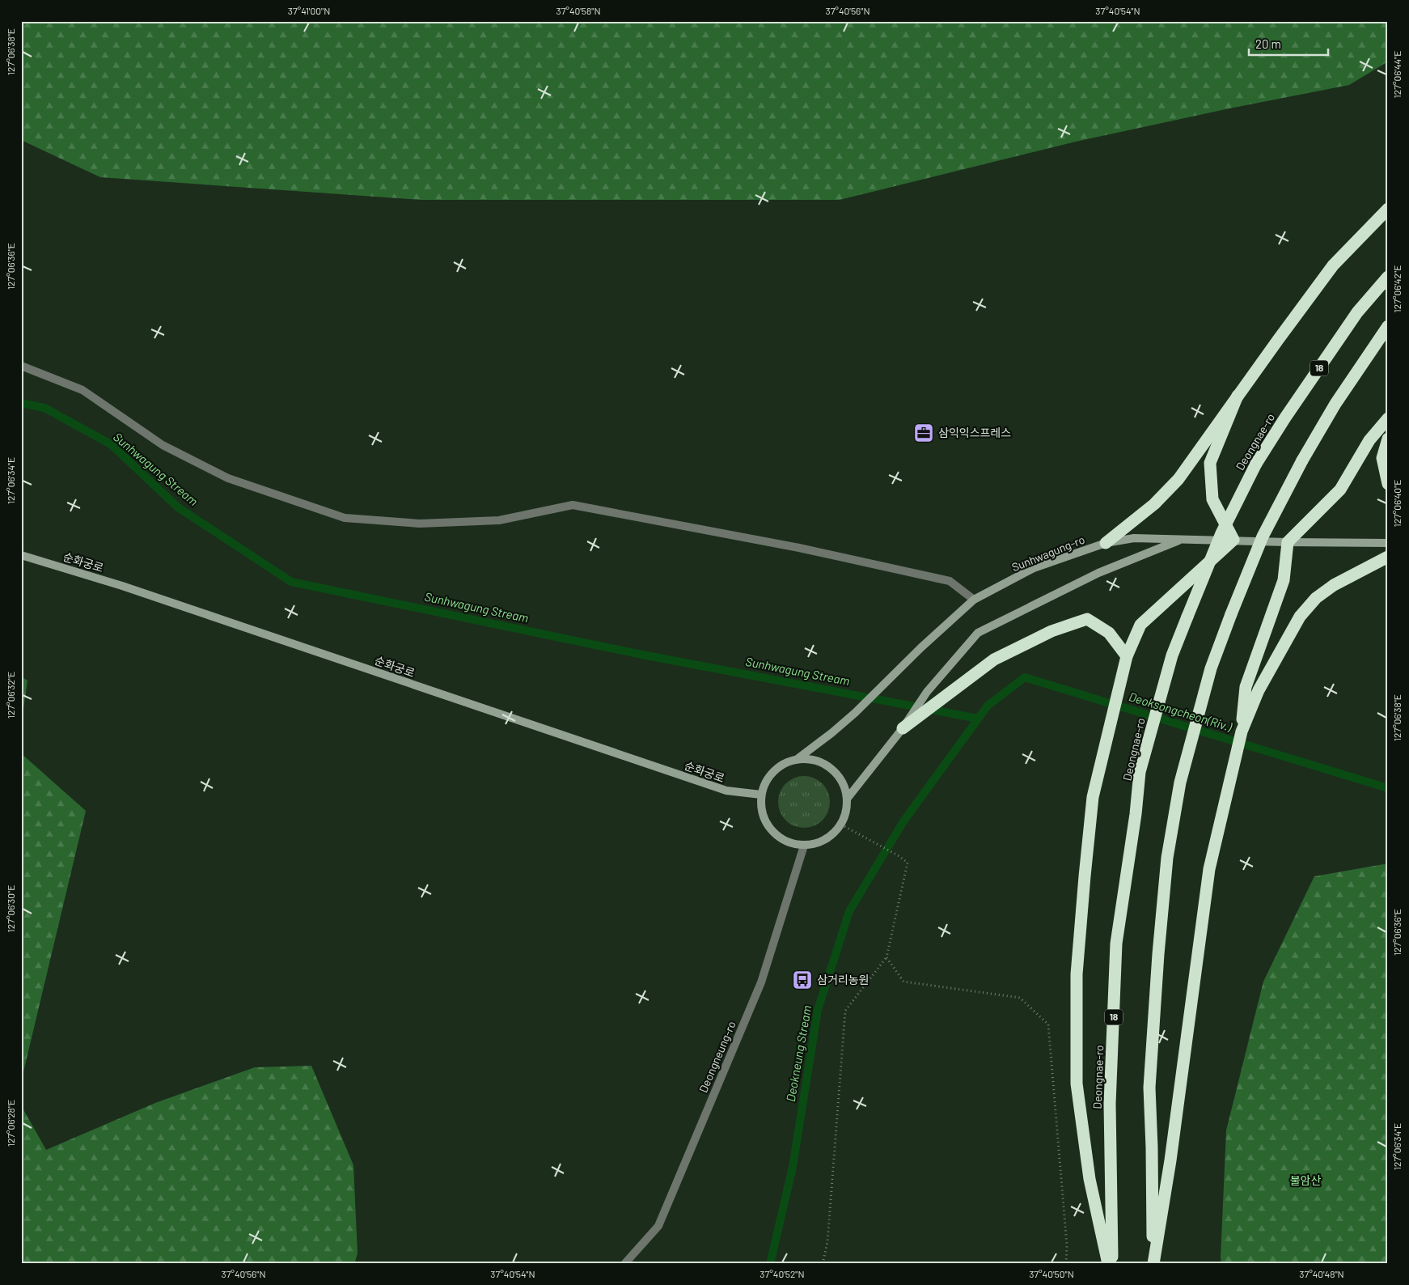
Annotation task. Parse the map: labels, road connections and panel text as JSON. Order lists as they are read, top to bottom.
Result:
{
  "streets": {
    "highway": ["18", "Deongnae-ro"],
    "street": ["Sunhwagung-ro", "순화궁로", "Deongneung-ro"]
  },
  "crossings": [
    ["Sunhwagung-ro", "순화궁로"],
    ["Sunhwagung-ro", "Deongneung-ro"],
    ["순화궁로", "Deongneung-ro"]
  ],
  "water": ["Sunhwagung Stream", "Deoksongcheon(Riv.)", "Deokneung Stream"],
  "parks": ["불암산"],
  "places": {
    "office": ["삼익익스프레스"],
    "bus stop": ["삼거리농원"]
  },
  "scale_bar": "20 m",
  "coordinates": [
    "37°41'00\"N",
    "37°40'58\"N",
    "37°40'56\"N",
    "37°40'54\"N",
    "127°06'38\"E",
    "127°06'44\"E",
    "127°06'36\"E",
    "127°06'42\"E",
    "127°06'34\"E",
    "127°06'40\"E",
    "127°06'32\"E",
    "127°06'30\"E",
    "127°06'28\"E",
    "37°40'52\"N",
    "37°40'50\"N",
    "37°40'48\"N"
  ]
}
